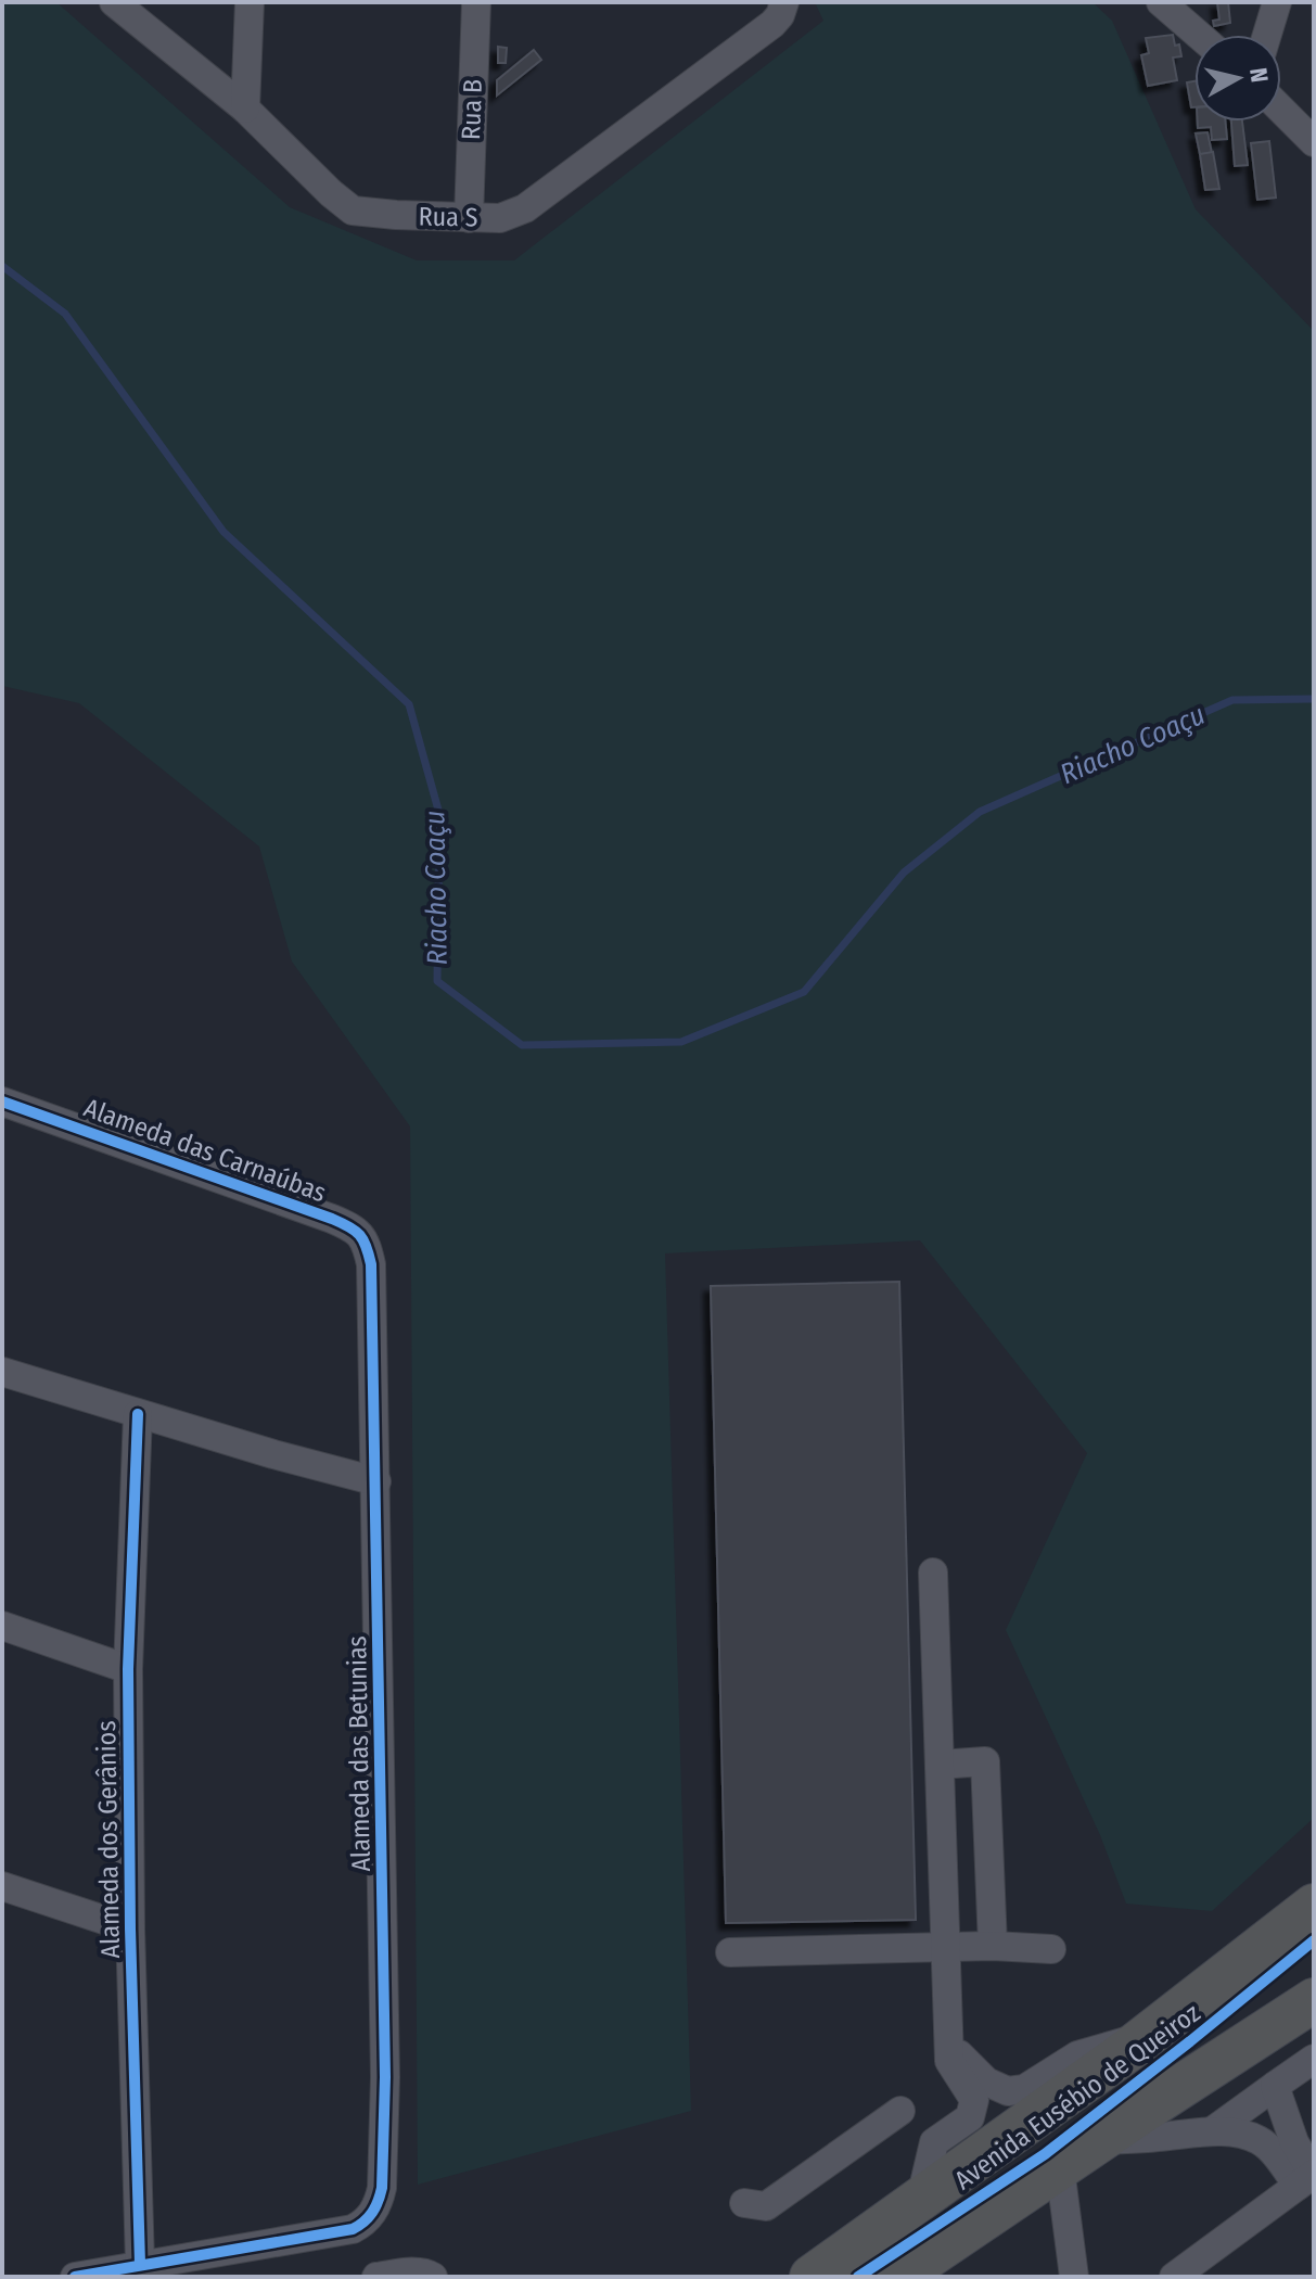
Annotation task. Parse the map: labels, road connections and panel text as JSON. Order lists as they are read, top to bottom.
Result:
{
  "streets": {
    "highway": ["Avenida Eusébio de Queiroz"],
    "street": [
      "Rua B",
      "Rua S",
      "Alameda das Carnaúbas",
      "Alameda das Betunias",
      "Alameda dos Gerânios"
    ]
  },
  "crossings": [
    ["Rua B", "Rua S"],
    ["Alameda das Carnaúbas", "Alameda das Betunias"],
    ["Alameda das Betunias", "Alameda dos Gerânios"]
  ],
  "water": ["Riacho Coaçu"],
  "north": "right"
}
